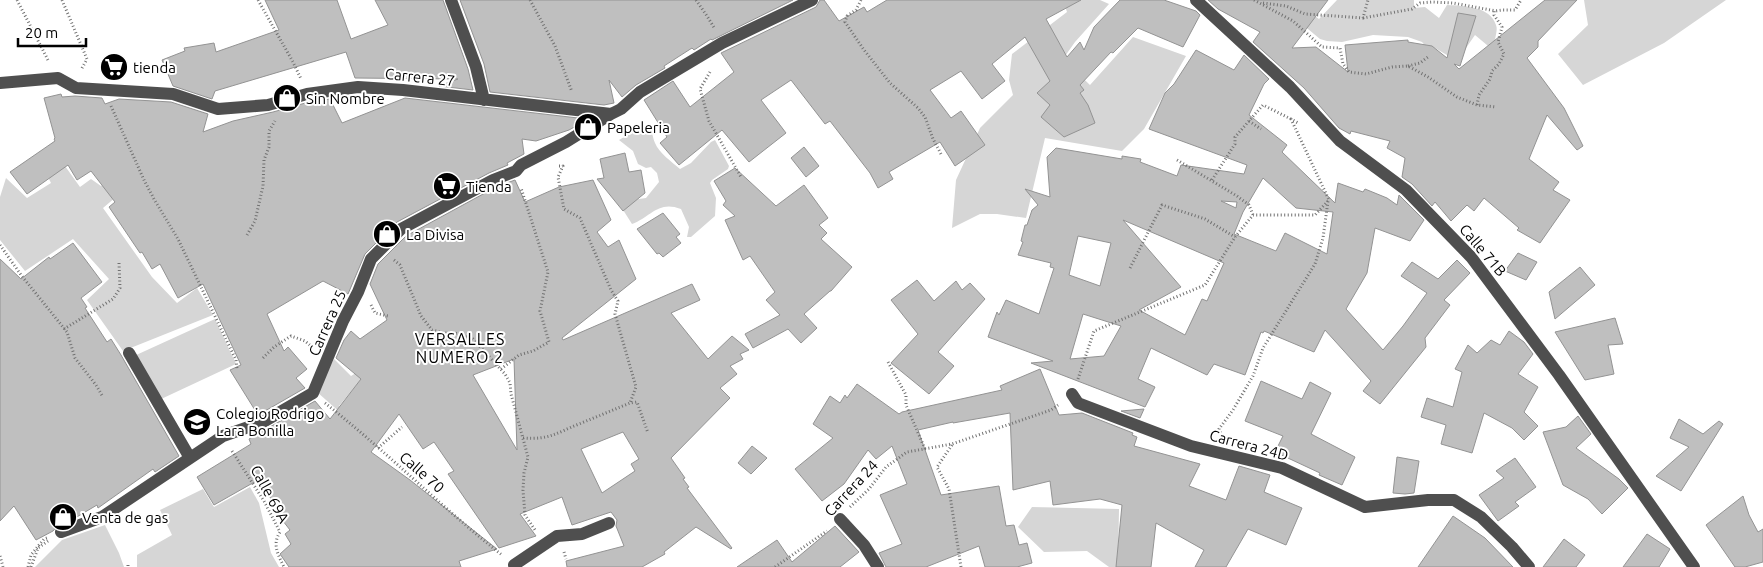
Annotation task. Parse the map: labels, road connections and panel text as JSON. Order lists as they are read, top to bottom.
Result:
{
  "streets": {
    "street": [
      "Carrera 27",
      "Calle 71B",
      "Carrera 25",
      "Carrera 24D"
    ],
    "path": ["Calle 70", "Carrera 24", "Calle 69A"]
  },
  "crossings": [
    ["Carrera 27", "Carrera 25"],
    ["Carrera 25", "Calle 70"]
  ],
  "districts": ["VERSALLES NUMERO 2"],
  "places": {
    "supermarket": ["tienda", "Tienda"],
    "shop": [
      "Sin Nombre",
      "Papeleria",
      "La Divisa",
      "Venta de gas"
    ],
    "school or university": ["Colegio Rodrigo Lara Bonilla"]
  },
  "scale_bar": "20 m"
}
